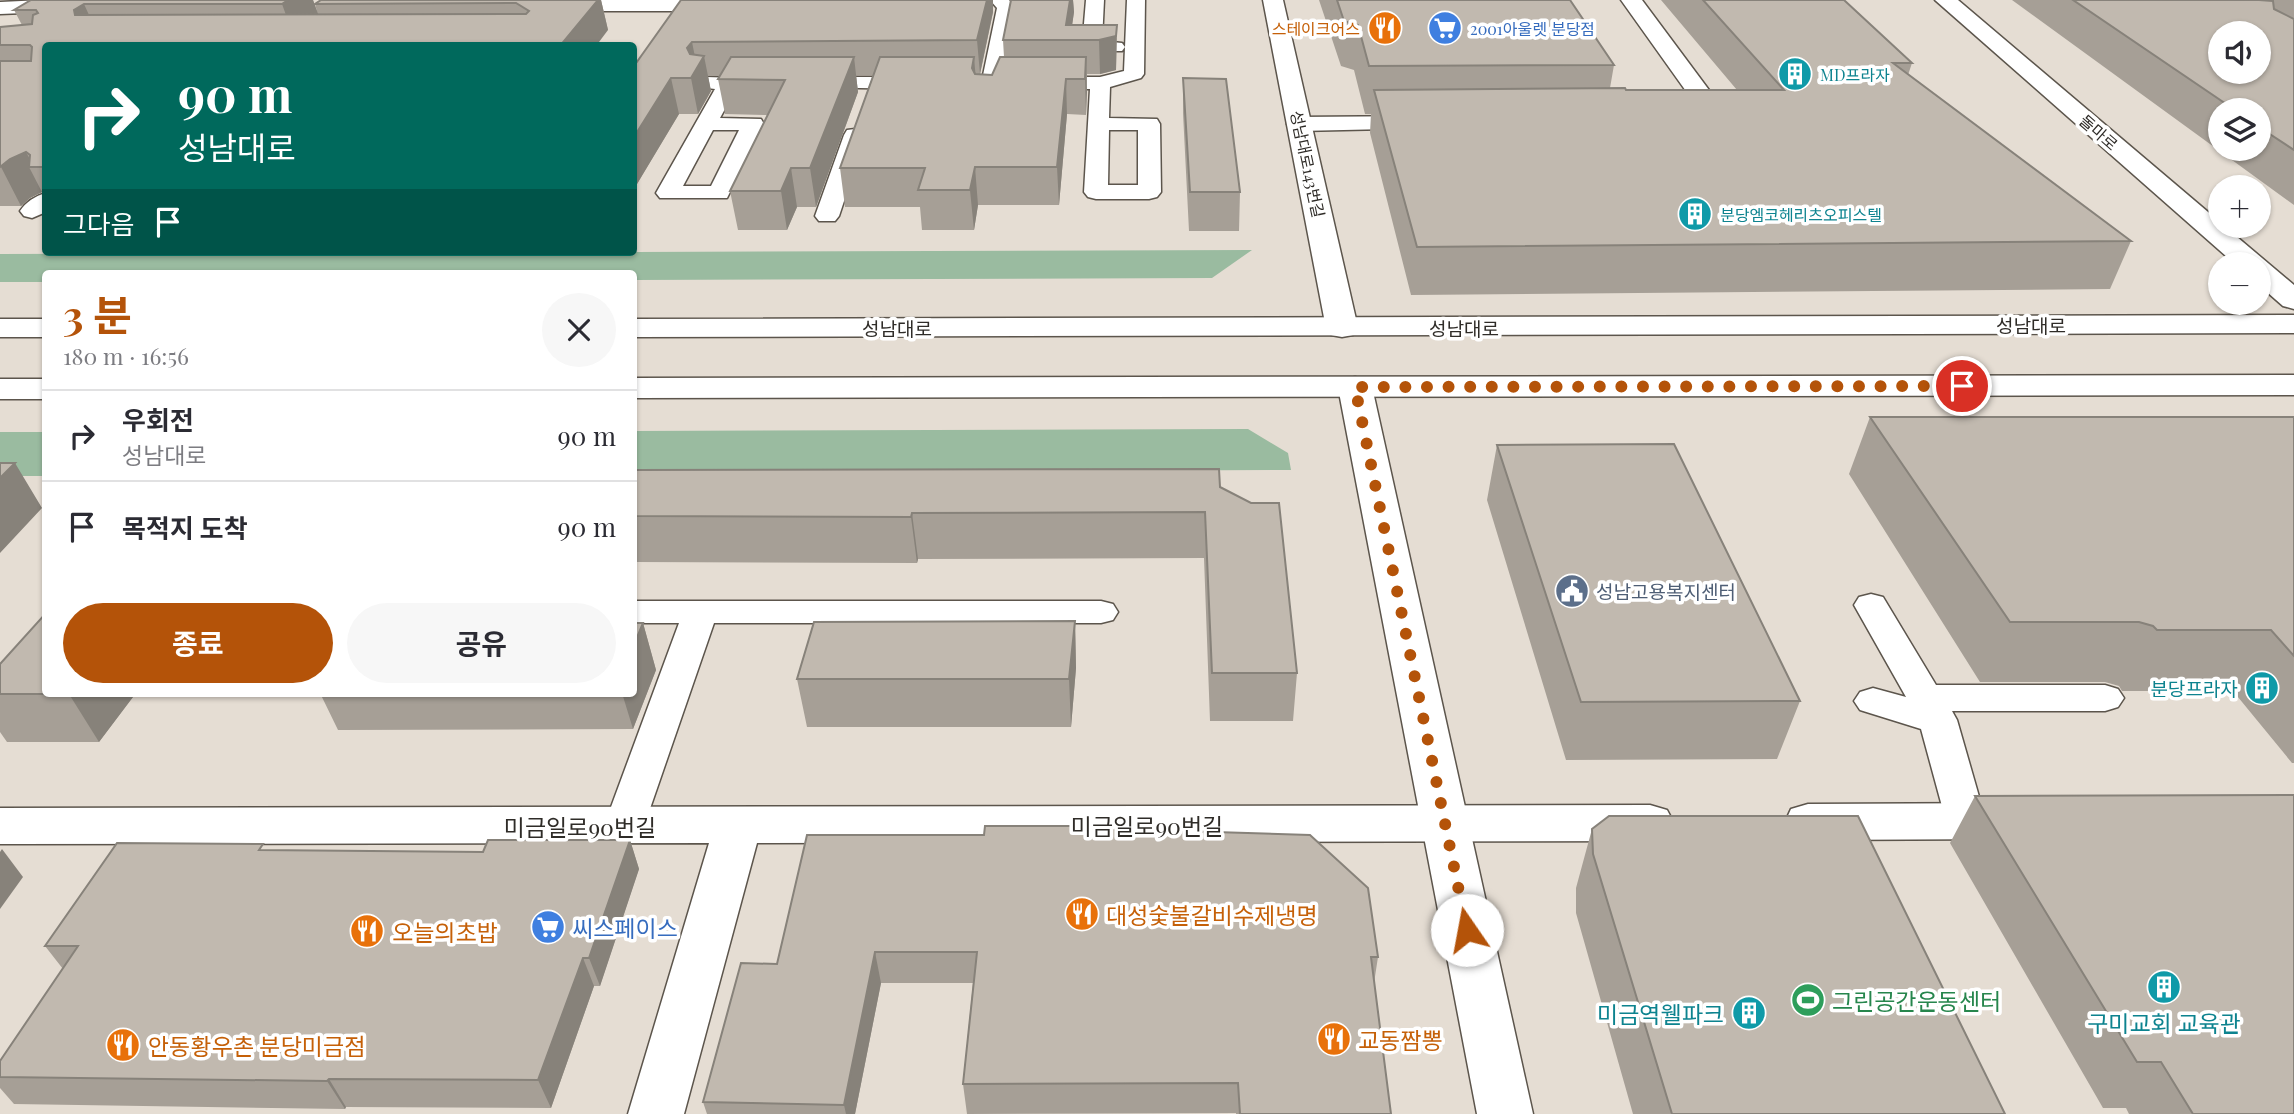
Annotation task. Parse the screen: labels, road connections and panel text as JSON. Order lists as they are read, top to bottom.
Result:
{
  "streets": {
    "street": [
      "돌마로",
      "성남대로143번길",
      "성남대로",
      "미금일로90번길"
    ]
  },
  "crossings": [
    ["성남대로143번길", "성남대로"]
  ],
  "places": {
    "restaurant": [
      "스테이크어스",
      "대성숯불갈비수제냉명",
      "오늘의초밥",
      "교동짬뽕",
      "안동황우촌 분당미금점"
    ],
    "supermarket": ["2001아울렛 분당점", "씨스페이스"],
    "building": [
      "MD프라자",
      "분당엠코헤리츠오피스텔",
      "분당프라자",
      "구미교회 교육관",
      "미금역웰파크"
    ],
    "public building": ["성남고용복지센터"],
    "sports": ["그린공간운동센터"]
  },
  "page": {
    "map_buttons": ["+", "−"],
    "turn": ["90 m", "성남대로"],
    "then": "그다음",
    "heading": ["3 분", "180 m · 16:56"],
    "list": [
      {
        "name": "우회전",
        "note": "성남대로",
        "value": "90 m"
      },
      {
        "name": "목적지 도착",
        "value": "90 m"
      }
    ],
    "buttons": ["종료", "공유"]
  }
}
